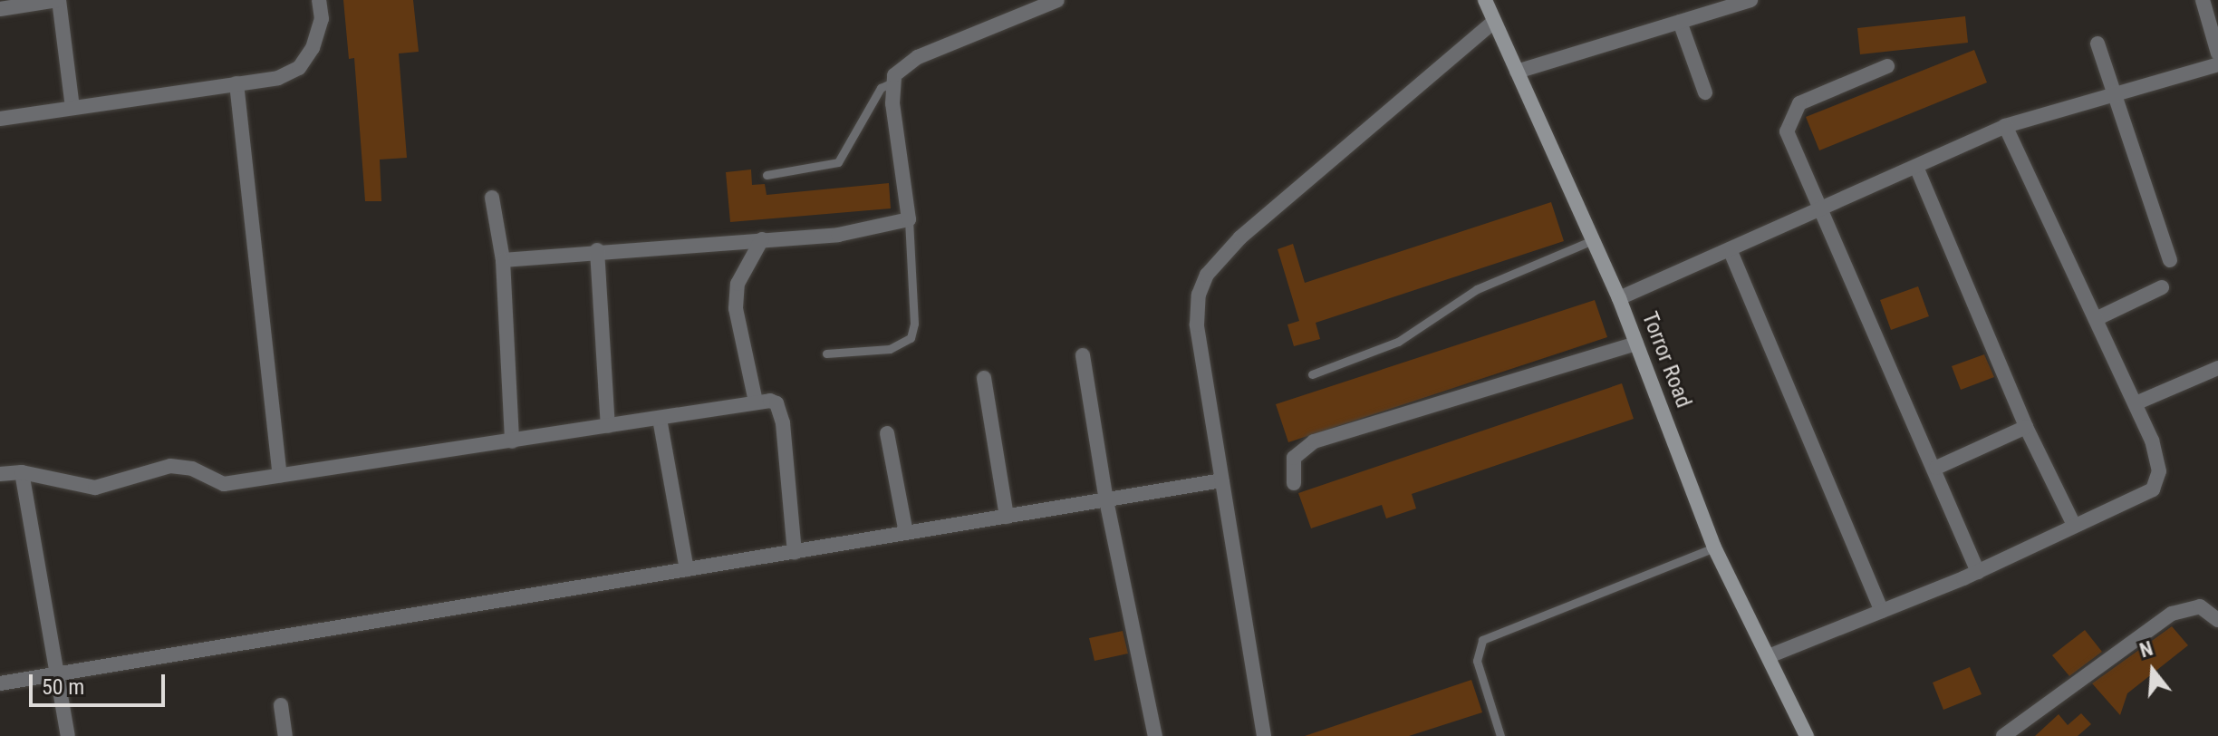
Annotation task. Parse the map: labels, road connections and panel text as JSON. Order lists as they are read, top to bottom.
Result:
{
  "streets": {
    "street": ["Torror Road"]
  },
  "scale_bar": "50 m",
  "north": "top"
}
